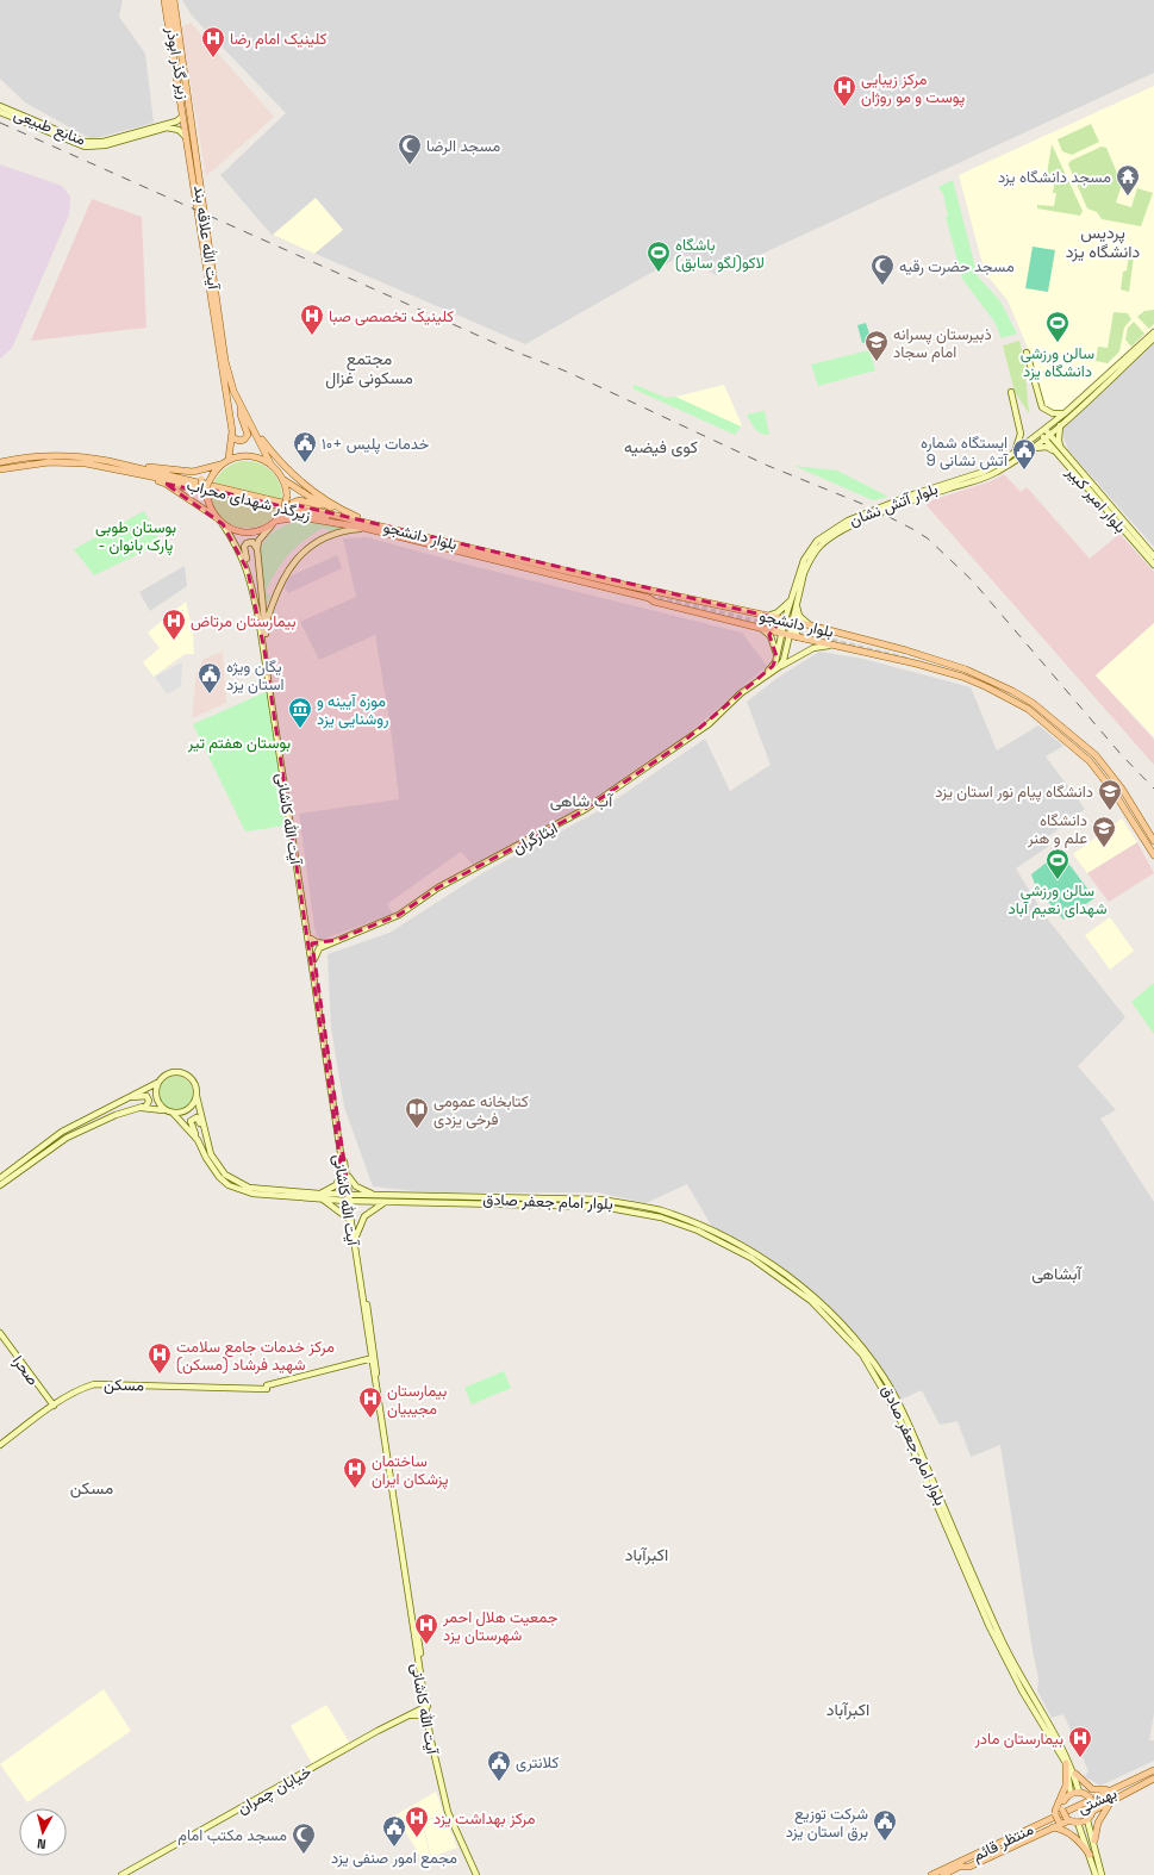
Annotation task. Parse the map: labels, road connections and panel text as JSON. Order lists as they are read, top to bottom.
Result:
{
  "streets": {
    "main road": [
      "زیر گذر ابوذر",
      "منابع طبیعی",
      "آیت الله علاقه بند",
      "زیرگذر شهدای محراب",
      "بلوار امیر کبیر",
      "بلوار آتش نشان",
      "بلوار دانشجو",
      "آیت الله کاشانی",
      "ایثارگران",
      "بلوار امام جعفر صادق",
      "صحرا",
      "مسکن",
      "خیابان چمران",
      "بهشتی",
      "منتظر قائم"
    ]
  },
  "crossings": [
    ["زیر گذر ابوذر", "آیت الله علاقه بند"],
    ["منابع طبیعی", "آیت الله علاقه بند"],
    ["آیت الله علاقه بند", "آیت الله کاشانی"],
    ["زیرگذر شهدای محراب", "بلوار دانشجو"],
    ["بلوار امیر کبیر", "بلوار آتش نشان"],
    ["بلوار آتش نشان", "بلوار دانشجو"],
    ["بلوار آتش نشان", "ایثارگران"],
    ["بلوار دانشجو", "ایثارگران"],
    ["آیت الله کاشانی", "ایثارگران"],
    ["آیت الله کاشانی", "بلوار امام جعفر صادق"],
    ["آیت الله کاشانی", "مسکن"],
    ["آیت الله کاشانی", "خیابان چمران"],
    ["صحرا", "مسکن"],
    ["بهشتی", "منتظر قائم"]
  ],
  "districts": [
    "پردیس دانشگاه یزد",
    "مجتمع مسکونی غزال",
    "کوی فیضیه",
    "آب شاهی",
    "آبشاهی",
    "مسکن",
    "اکبرآباد",
    "اکبرآباد"
  ],
  "parks": ["بوستان طوبی - پارک بانوان", "بوستان هفتم تیر"],
  "places": {
    "hospital": [
      "کلینیک امام رضا",
      "مرکز زیبایی پوست و مو روژان",
      "کلینیک تخصصی صبا",
      "بیمارستان مرتاض",
      "مرکز خدمات جامع سلامت شهید فرشاد (مسکن)",
      "بیمارستان مجیبیان",
      "ساختمان پزشکان ایران",
      "جمعیت هلال احمر شهرستان یزد",
      "بیمارستان مادر",
      "مرکز بهداشت یزد"
    ],
    "mosque": ["مسجد الرضا", "مسجد حضرت رقیه", "مسجد مکتب امام"],
    "temple": ["مسجد دانشگاه یزد"],
    "sports": ["باشگاه لاکو(لگو سابق)", "سالن ورزشی دانشگاه یزد", "سالن ورزشی شهدای نعیم آباد"],
    "school or university": ["ذبیرستان پسرانه امام سجاد", "دانشگاه پیام نور استان یزد", "دانشگاه علم و هنر"],
    "public building": [
      "خدمات پلیس +۱۰",
      "ایستگاه شماره 9 آتش نشانی",
      "یگان ویژه استان یزد",
      "کلانتری",
      "شرکت توزیع برق استان یزد",
      "مجمع امور صنفی یزد"
    ],
    "museum": ["موزه آیینه و روشنایی یزد"],
    "library": ["کتابخانه عمومی فرخی یزدی"]
  },
  "north": "bottom"
}
